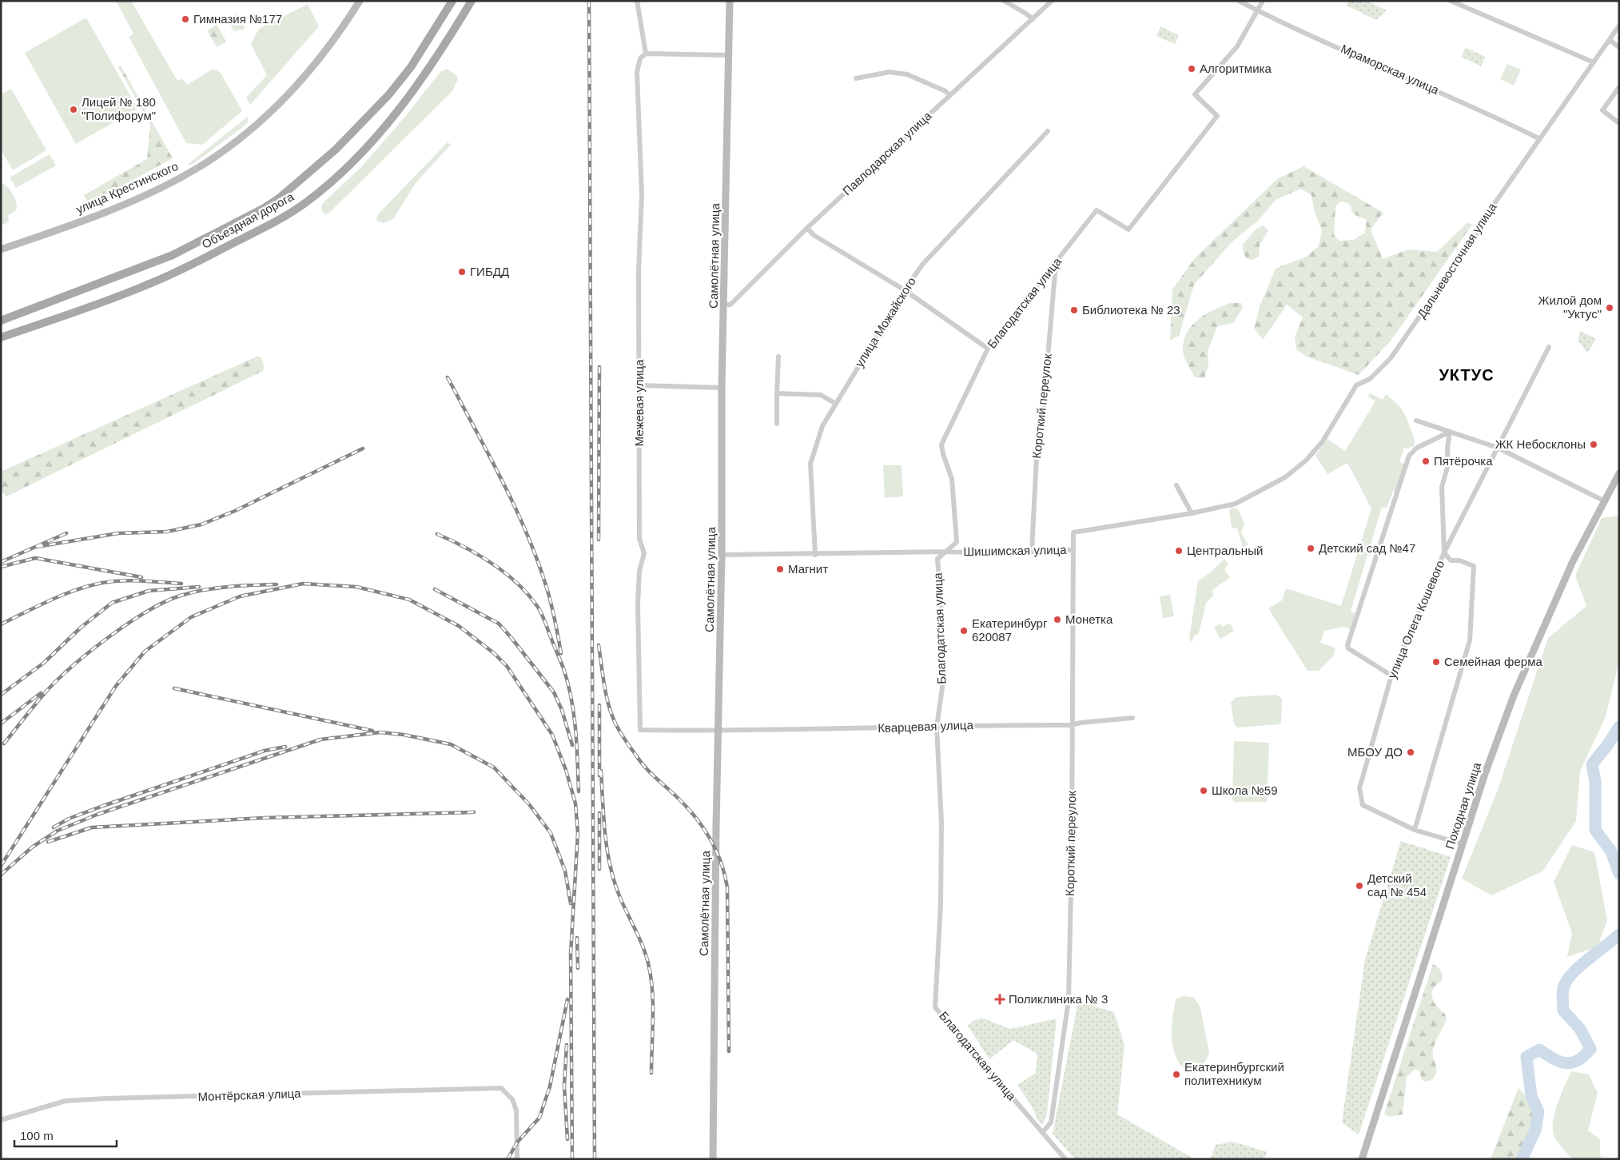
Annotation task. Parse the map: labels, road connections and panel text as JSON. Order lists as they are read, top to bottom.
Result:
{
  "streets": {
    "main road": [
      "улица Крестинского",
      "Объездная дорога",
      "Самолётная улица",
      "Походная улица"
    ],
    "street": [
      "Мраморская улица",
      "Павлодарская улица",
      "Дальневосточная улица",
      "Благодатская улица",
      "улица Можайского",
      "Межевая улица",
      "Короткий переулок",
      "Шишимская улица",
      "улица Олега Кошевого",
      "Кварцевая улица",
      "Монтёрская улица"
    ]
  },
  "crossings": [
    ["Мраморская улица", "Дальневосточная улица"],
    ["Мраморская улица", "Благодатская улица"],
    ["Павлодарская улица", "Самолётная улица"],
    ["Самолётная улица", "Межевая улица"],
    ["Самолётная улица", "Шишимская улица"],
    ["Самолётная улица", "Кварцевая улица"],
    ["Дальневосточная улица", "Шишимская улица"],
    ["Благодатская улица", "Короткий переулок"],
    ["Благодатская улица", "Шишимская улица"],
    ["Благодатская улица", "Кварцевая улица"],
    ["улица Можайского", "Шишимская улица"],
    ["Межевая улица", "Кварцевая улица"],
    ["Короткий переулок", "Шишимская улица"],
    ["Короткий переулок", "Кварцевая улица"],
    ["улица Олега Кошевого", "Походная улица"]
  ],
  "districts": ["УКТУС"],
  "places": {
    "other": [
      "Гимназия №177",
      "Алгоритмика",
      "Лицей № 180 \"Полифорум\"",
      "ГИБДД",
      "Жилой дом \"Уктус\"",
      "Библиотека № 23",
      "ЖК Небосклоны",
      "Пятёрочка",
      "Детский сад №47",
      "Центральный",
      "Магнит",
      "Монетка",
      "Екатеринбург 620087",
      "Семейная ферма",
      "МБОУ ДО",
      "Школа №59",
      "Детский сад № 454",
      "Екатеринбургский политехникум"
    ],
    "health": ["Поликлиника № 3"]
  },
  "scale_bar": "100 m"
}
